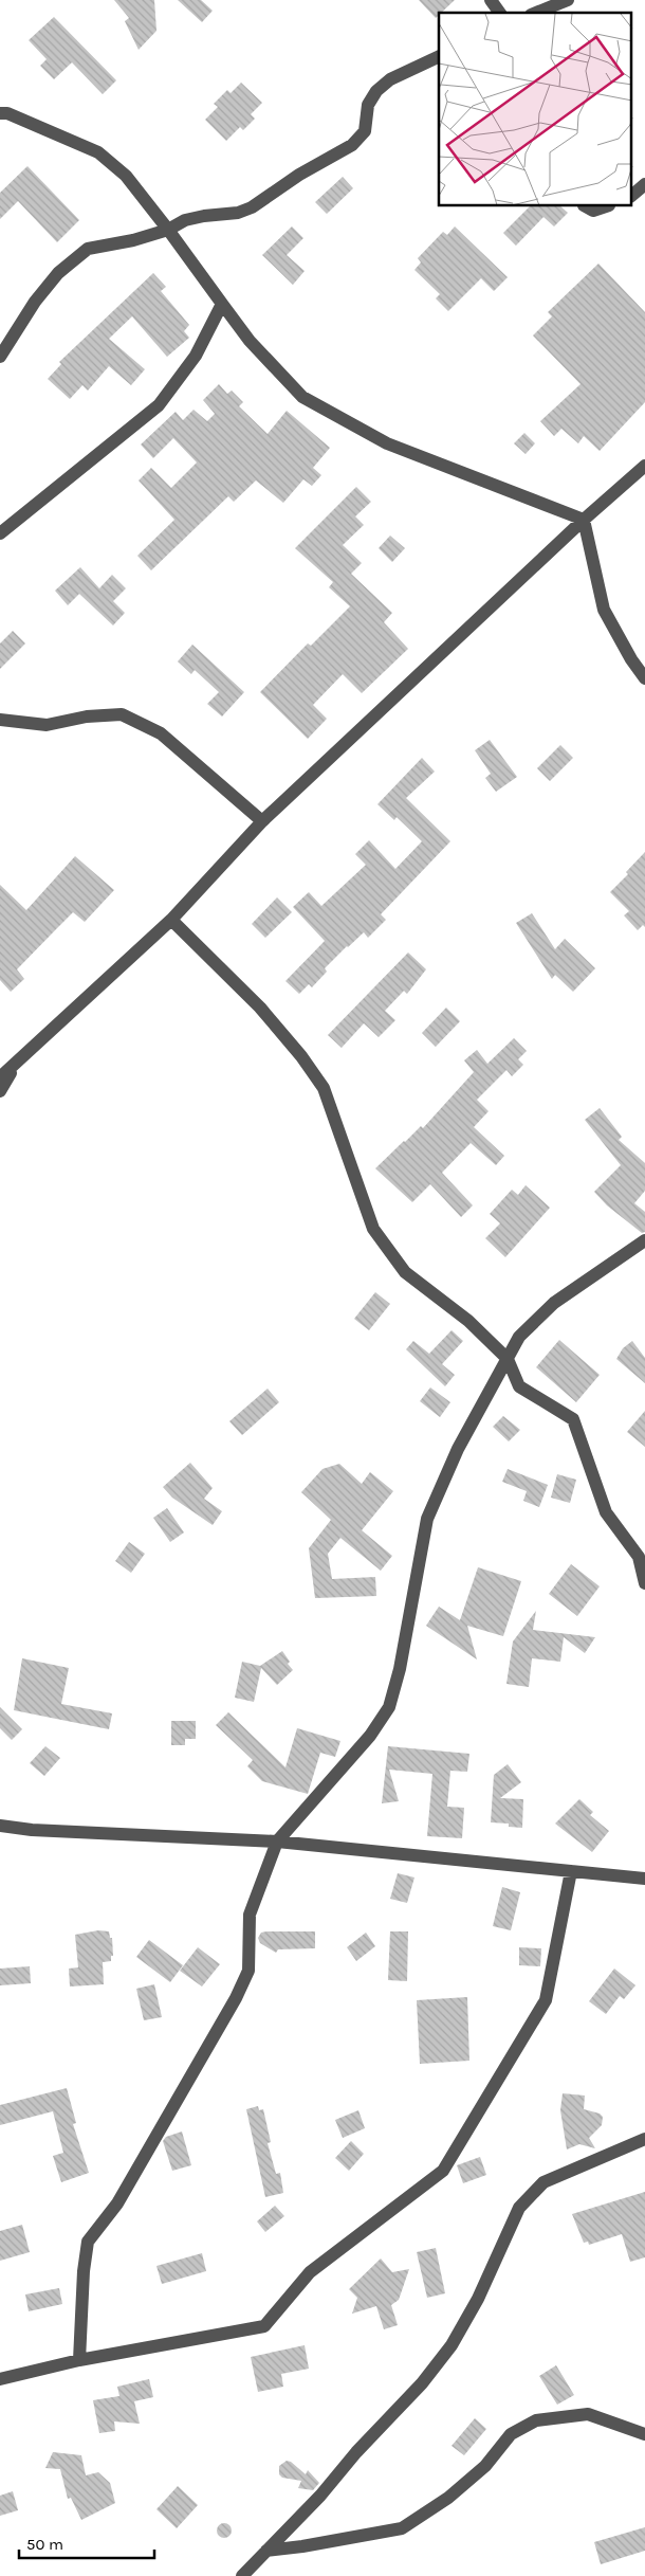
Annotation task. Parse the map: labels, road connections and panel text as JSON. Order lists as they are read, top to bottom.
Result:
{
  "scale_bar": "50 m"
}
